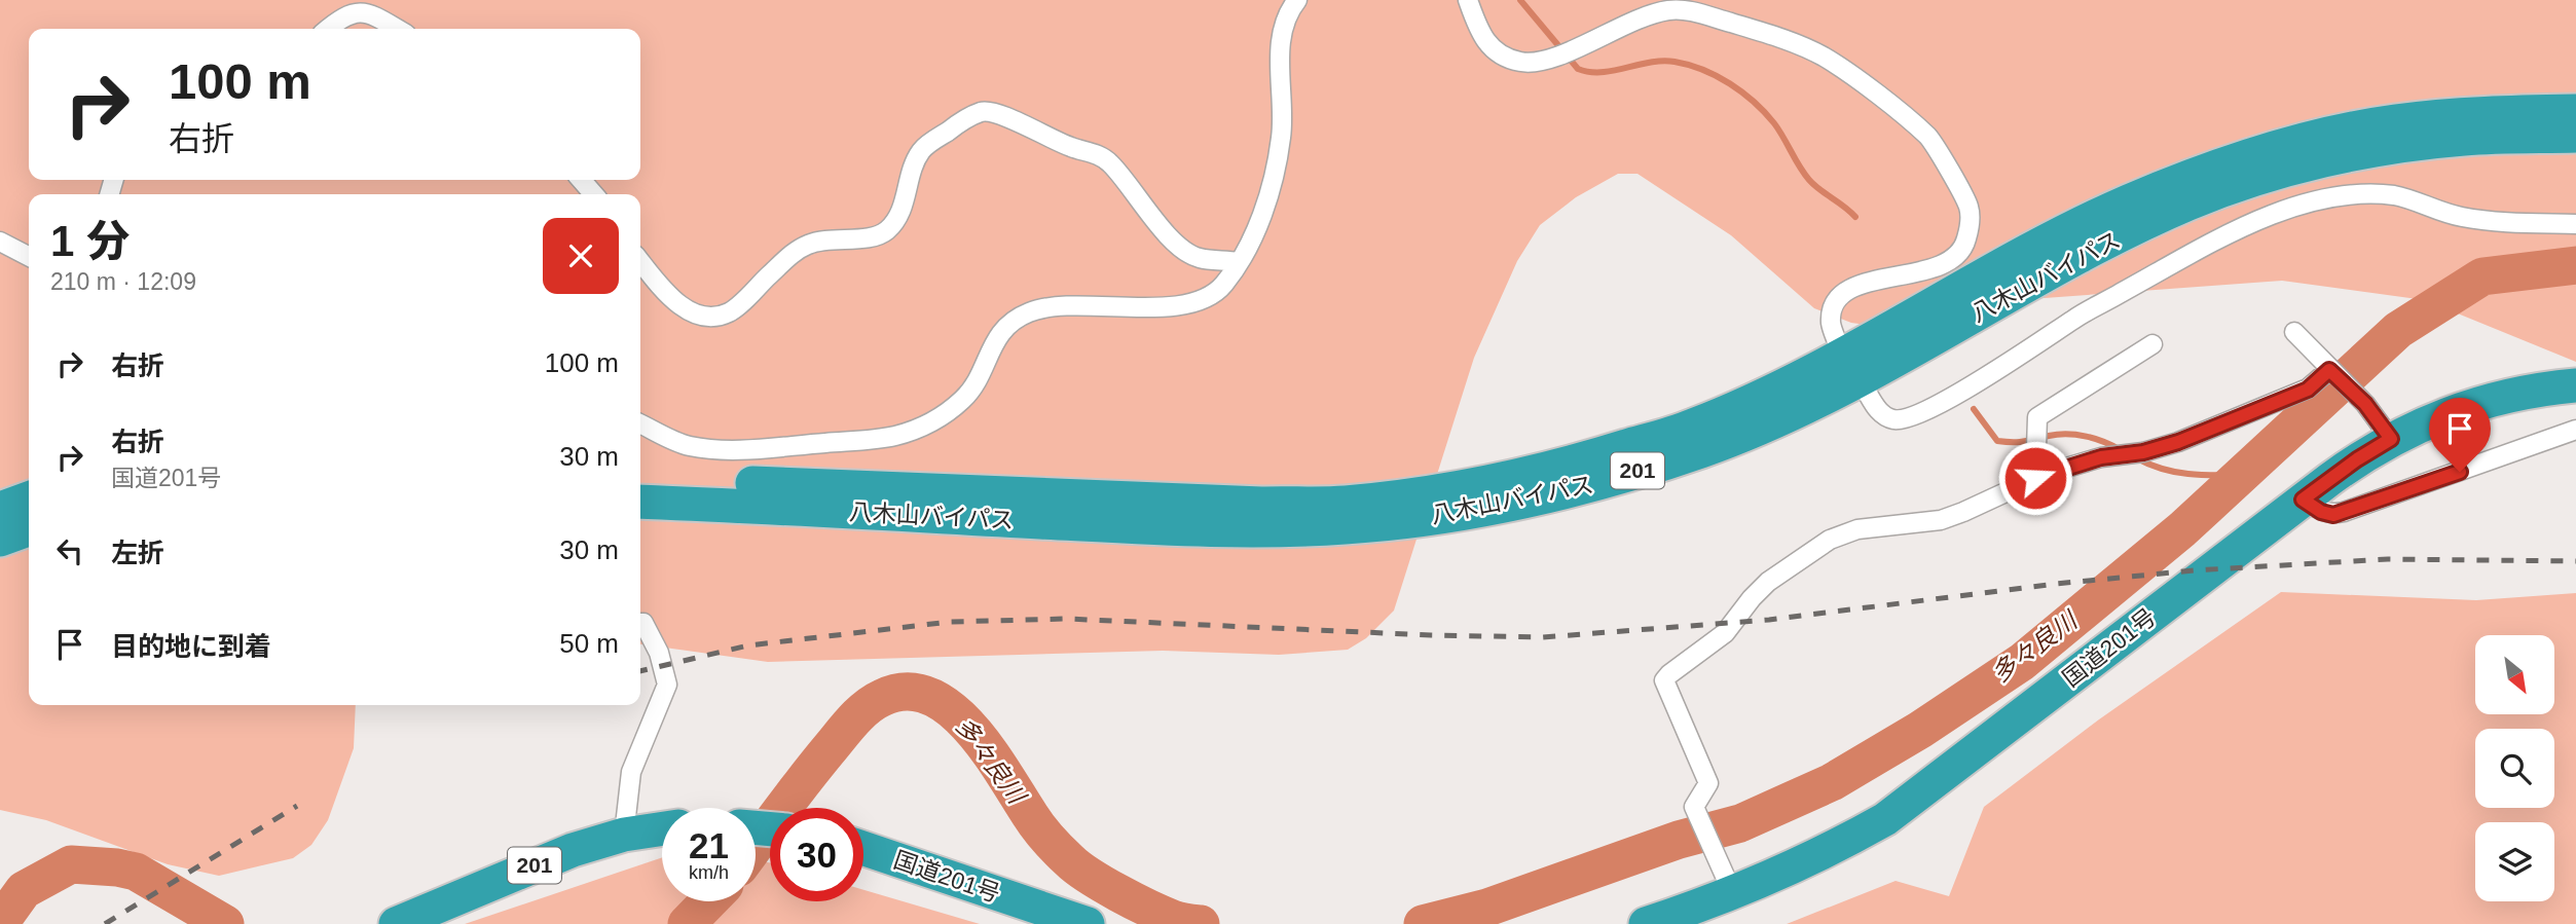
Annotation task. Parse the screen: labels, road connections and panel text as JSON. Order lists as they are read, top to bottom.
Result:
{
  "streets": {
    "highway": ["八木山バイパス", "201", "国道201号"]
  },
  "water": ["多々良川"],
  "north": "bottom right",
  "page": {
    "turn": ["100 m", "右折"],
    "heading": ["1 分", "210 m · 12:09"],
    "list": [
      {
        "name": "右折",
        "value": "100 m"
      },
      {
        "name": "右折",
        "note": "国道201号",
        "value": "30 m"
      },
      {
        "name": "左折",
        "value": "30 m"
      },
      {
        "name": "目的地に到着",
        "value": "50 m"
      }
    ],
    "speed": "21 km/h",
    "limit": "30"
  }
}
